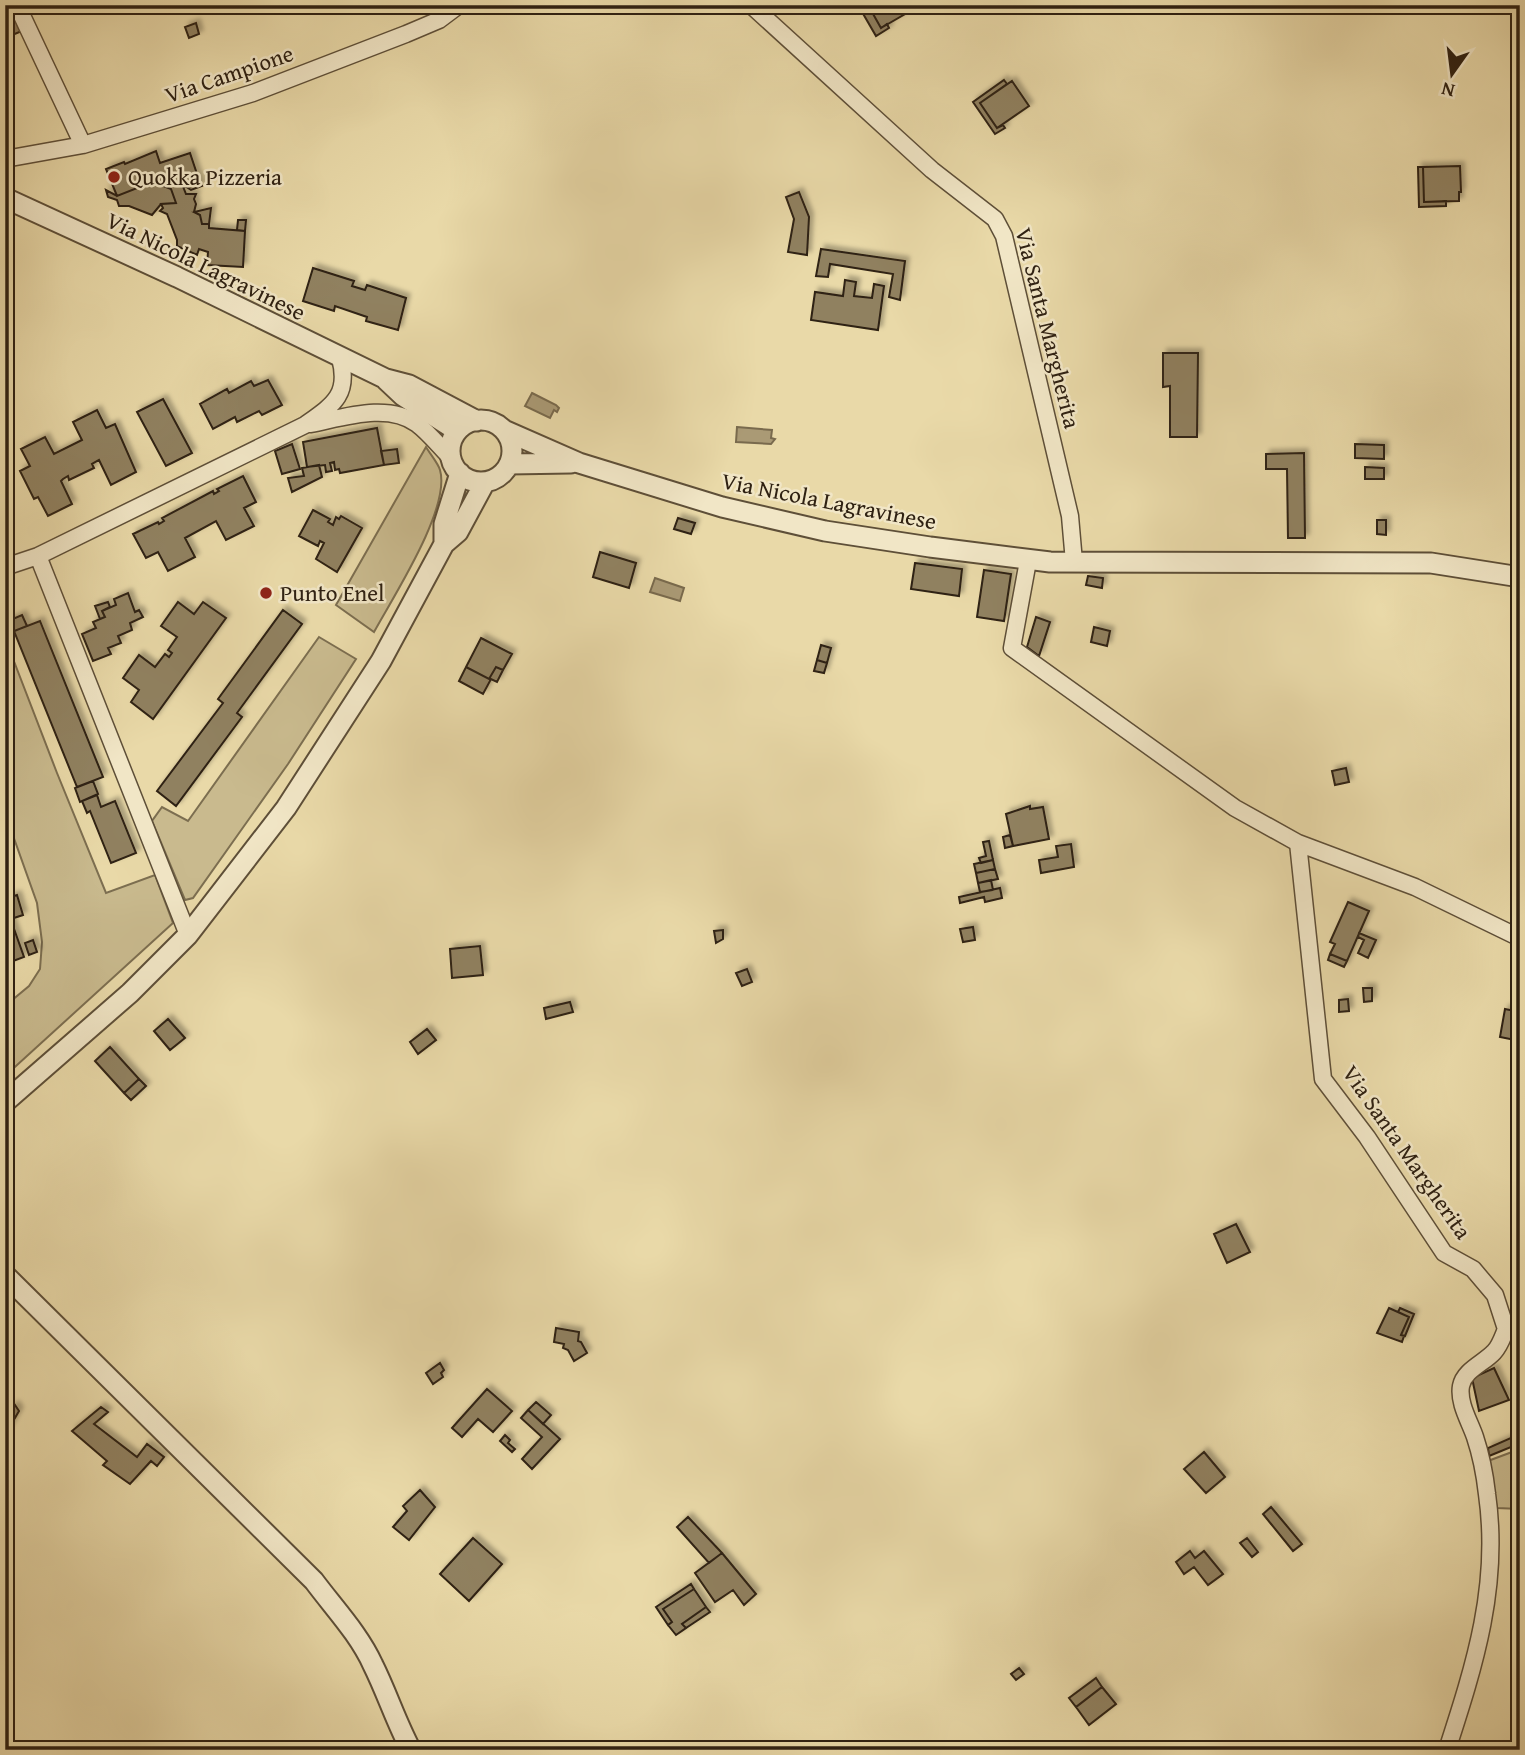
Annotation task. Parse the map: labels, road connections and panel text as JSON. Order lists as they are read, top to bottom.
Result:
{
  "streets": {
    "street": ["Via Campione", "Via Nicola Lagravinese", "Via Santa Margherita"]
  },
  "crossings": [
    ["Via Nicola Lagravinese", "Via Santa Margherita"]
  ],
  "places": ["Quokka Pizzeria", "Punto Enel"],
  "north": "bottom"
}
